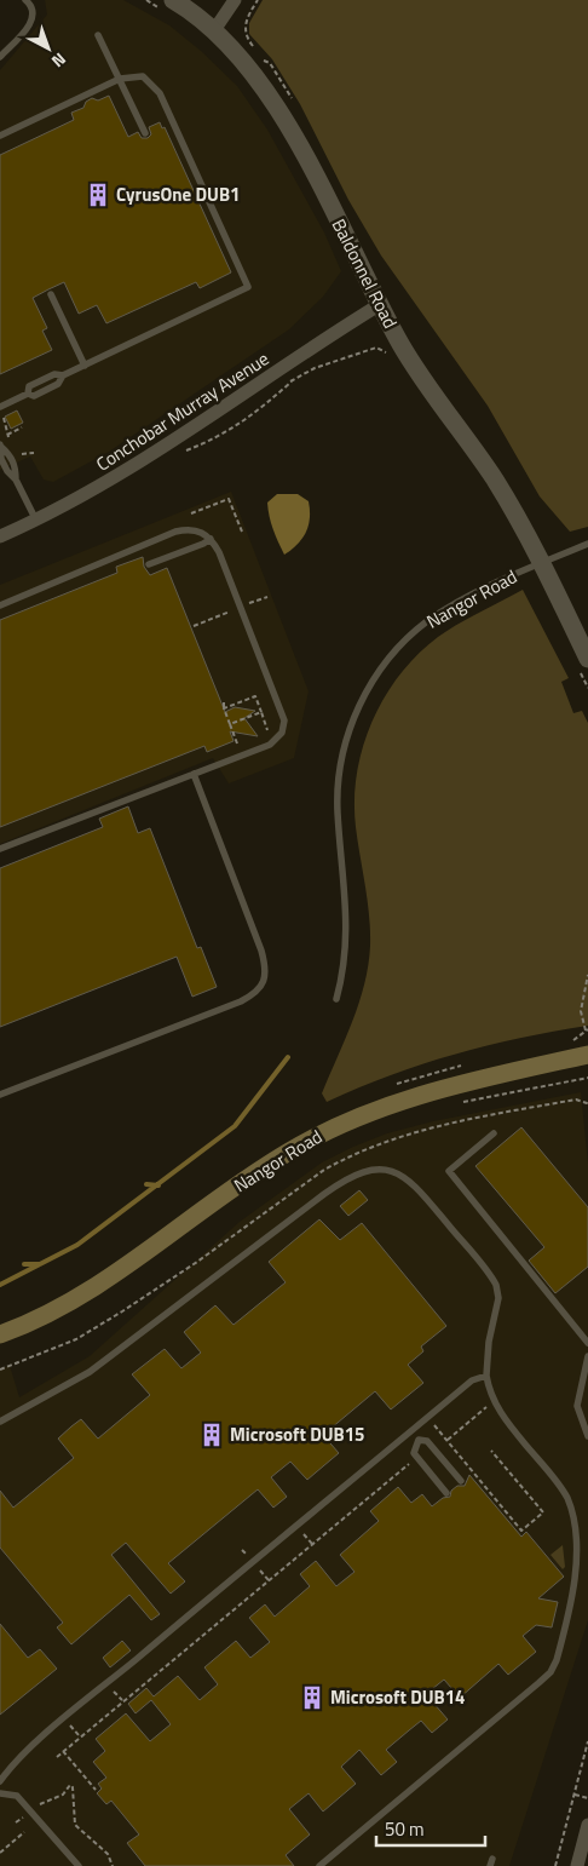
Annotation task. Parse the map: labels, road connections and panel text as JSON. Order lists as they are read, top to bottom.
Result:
{
  "streets": {
    "main road": ["Nangor Road"],
    "street": ["Baldonnel Road", "Conchobar Murray Avenue"]
  },
  "crossings": [
    ["Baldonnel Road", "Conchobar Murray Avenue"],
    ["Baldonnel Road", "Nangor Road"]
  ],
  "places": {
    "building": ["CyrusOne DUB1", "Microsoft DUB15", "Microsoft DUB14"]
  },
  "scale_bar": "50 m",
  "north": "bottom right"
}
